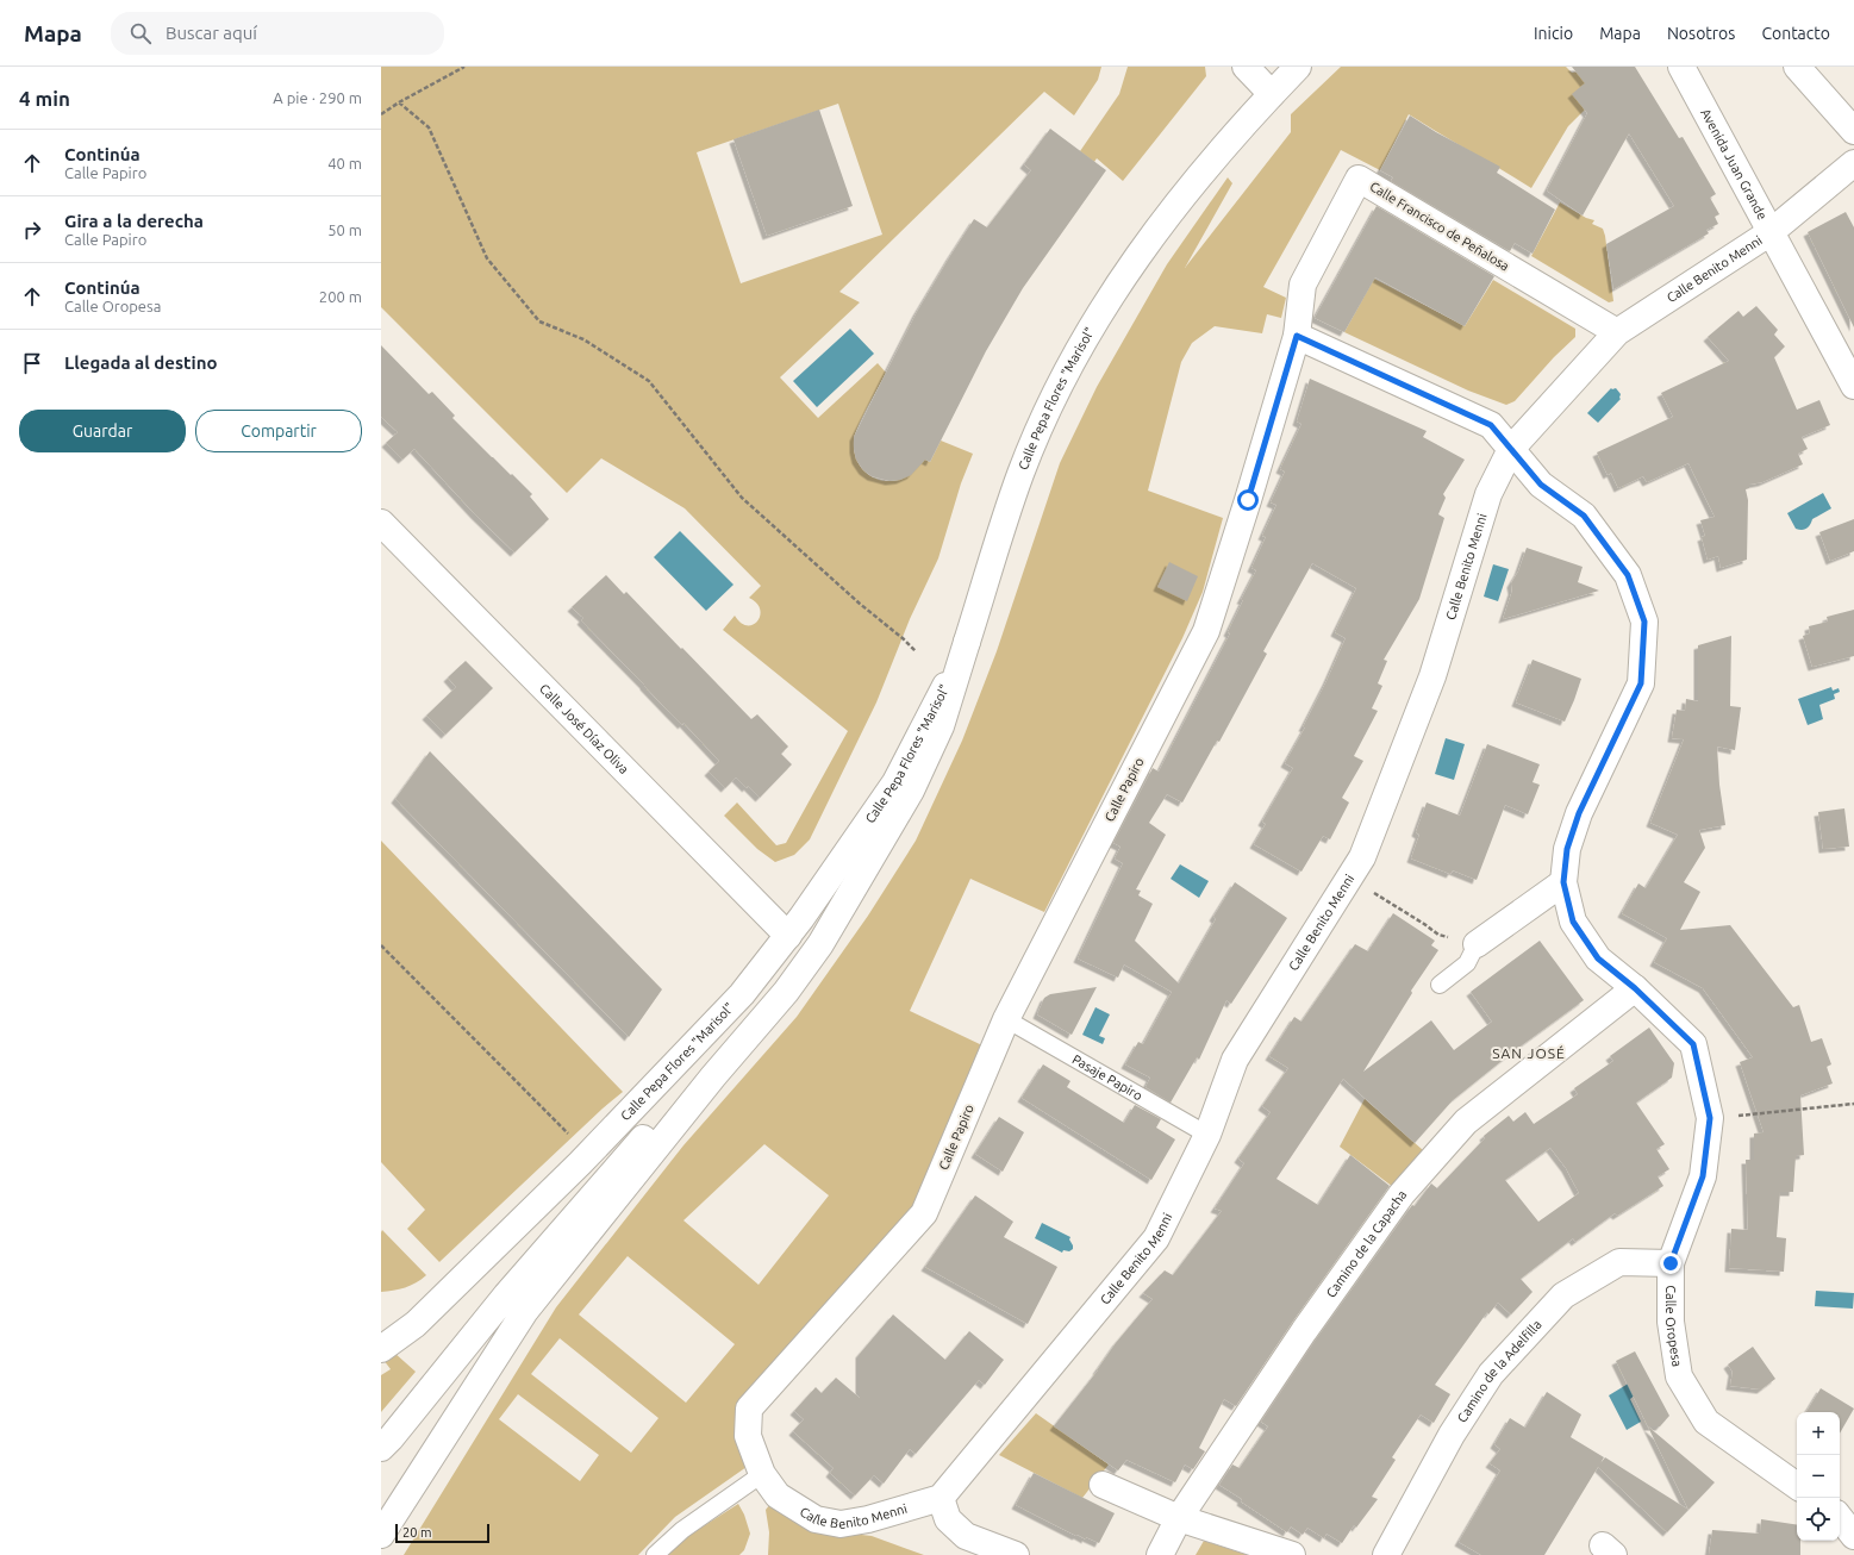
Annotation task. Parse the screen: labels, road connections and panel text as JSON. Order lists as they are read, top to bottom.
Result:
{
  "streets": {
    "main road": [
      "Avenida Juan Grande",
      "Calle Francisco de Peñalosa",
      "Calle Benito Menni",
      "Calle Pepa Flores \"Marisol\"",
      "Calle José Díaz Oliva",
      "Calle Papiro",
      "Camino de la Capacha",
      "Calle Oropesa",
      "Camino de la Adelfilla"
    ],
    "lane": ["Pasaje Papiro"]
  },
  "crossings": [
    ["Avenida Juan Grande", "Calle Benito Menni"],
    ["Calle Francisco de Peñalosa", "Calle Benito Menni"],
    ["Calle Francisco de Peñalosa", "Calle Papiro"],
    ["Calle Benito Menni", "Calle Papiro"],
    ["Calle Benito Menni", "Pasaje Papiro"],
    ["Calle Benito Menni", "Calle Oropesa"],
    ["Calle Pepa Flores \"Marisol\"", "Calle José Díaz Oliva"],
    ["Calle Papiro", "Pasaje Papiro"],
    ["Camino de la Capacha", "Calle Oropesa"],
    ["Calle Oropesa", "Camino de la Adelfilla"]
  ],
  "districts": ["SAN JOSÉ"],
  "scale_bar": "20 m",
  "page": {
    "header": "Mapa",
    "search": "Buscar aquí",
    "nav": [
      "Inicio",
      "Mapa",
      "Nosotros",
      "Contacto"
    ],
    "heading": ["4 min", "A pie · 290 m"],
    "list": [
      ["Continúa", "Calle Papiro", "40 m"],
      ["Gira a la derecha", "Calle Papiro", "50 m"],
      ["Continúa", "Calle Oropesa", "200 m"],
      "Llegada al destino"
    ],
    "buttons": ["Guardar", "Compartir"],
    "map_buttons": ["+", "−"],
    "scale": "20 m"
  }
}
